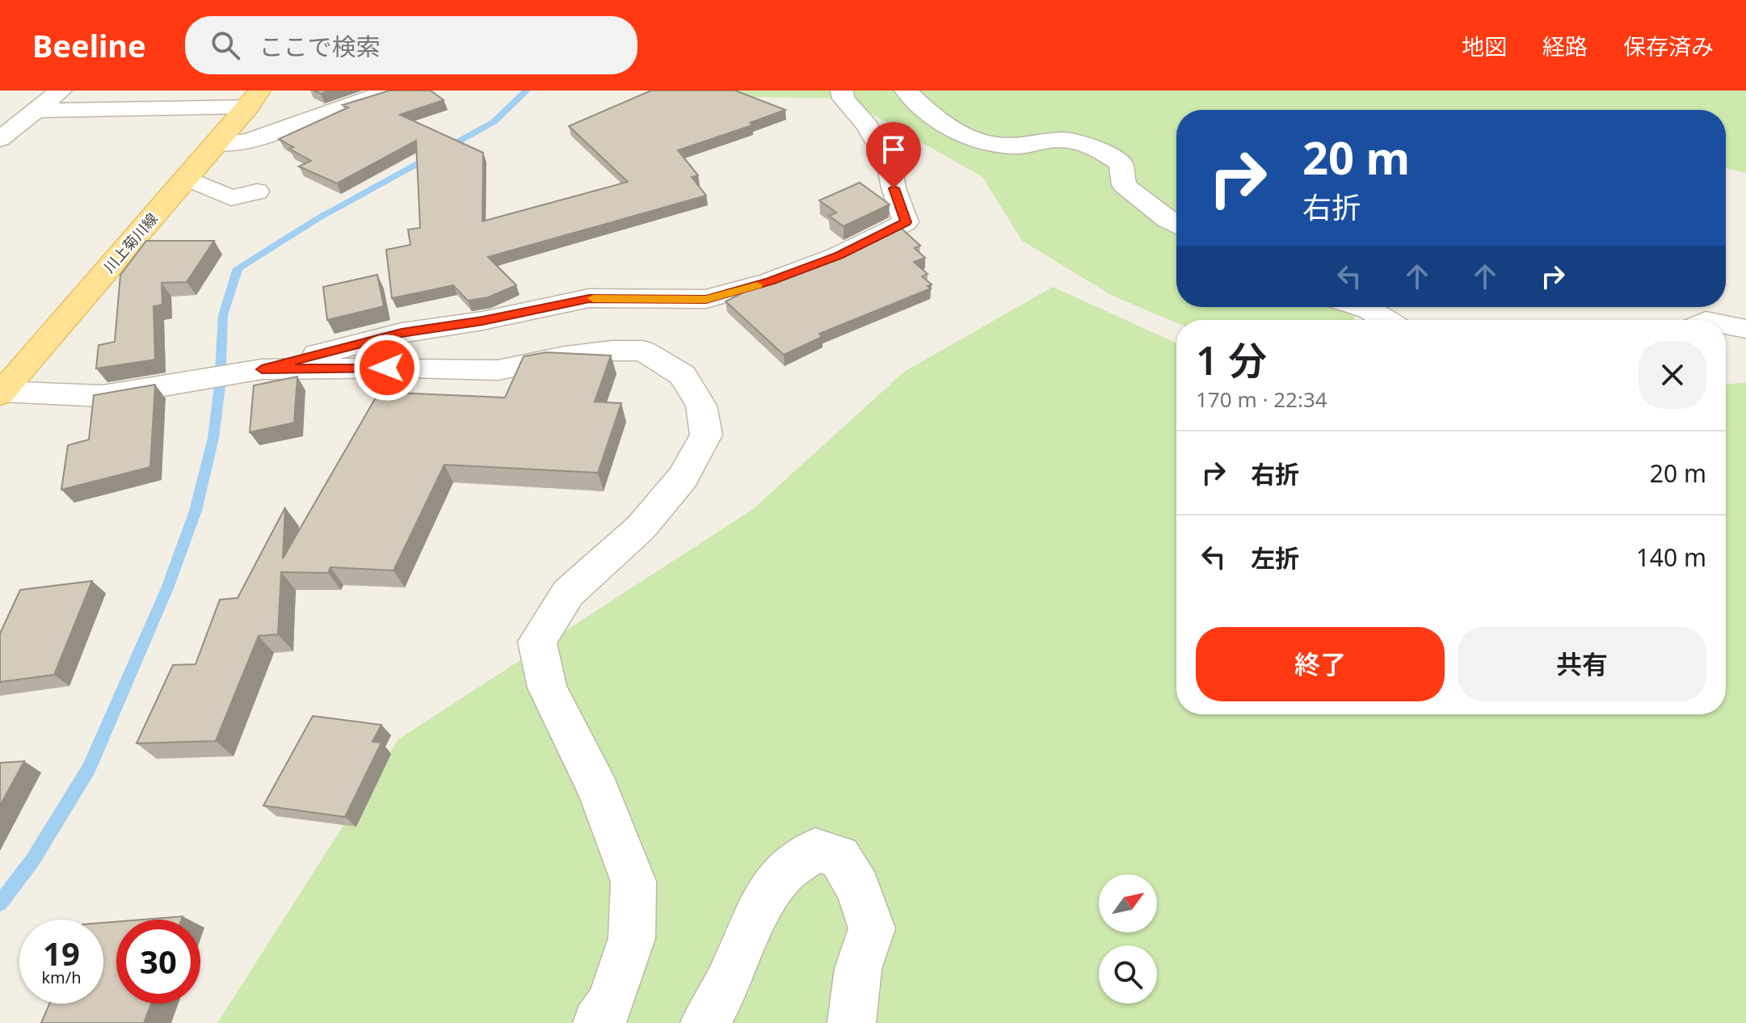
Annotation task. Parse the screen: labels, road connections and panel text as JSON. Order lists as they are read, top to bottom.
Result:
{
  "streets": {
    "main road": ["川上菊川線"]
  },
  "north": "top right",
  "page": {
    "header": "Beeline",
    "search": "ここで検索",
    "nav": ["地図", "経路", "保存済み"],
    "turn": ["20 m", "右折"],
    "heading": ["1 分", "170 m · 22:34"],
    "list": [
      {
        "name": "右折",
        "value": "20 m"
      },
      {
        "name": "左折",
        "value": "140 m"
      }
    ],
    "buttons": ["終了", "共有"],
    "speed": "19 km/h",
    "limit": "30"
  }
}
